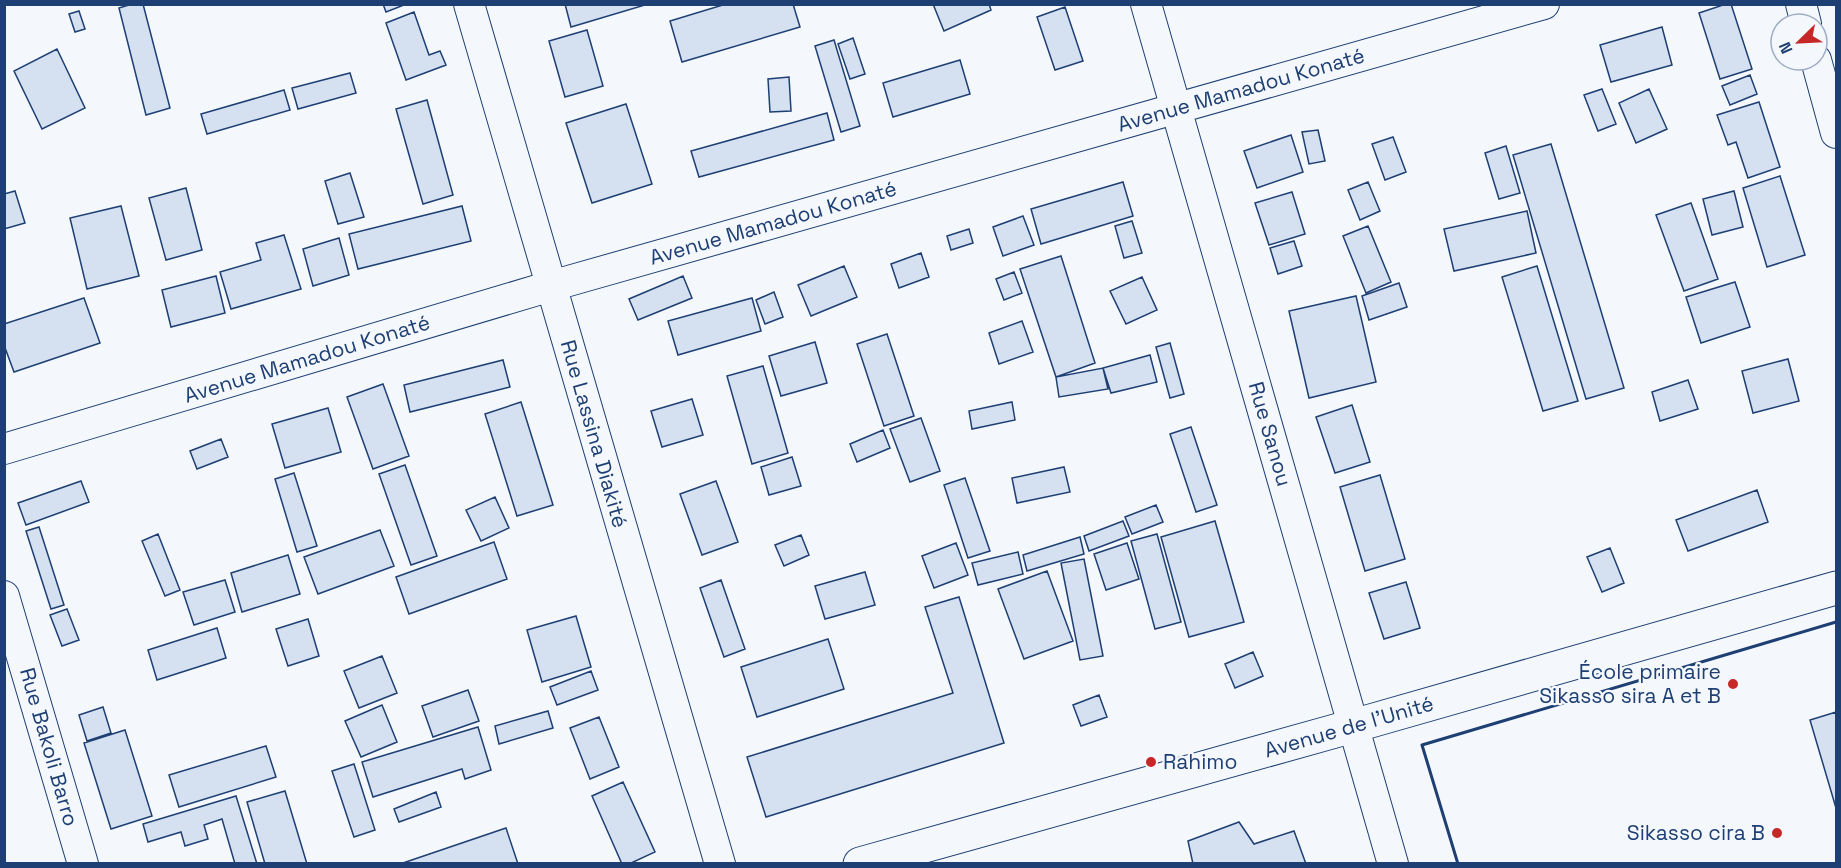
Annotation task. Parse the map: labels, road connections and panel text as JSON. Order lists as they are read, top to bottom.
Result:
{
  "streets": {
    "street": [
      "Avenue Mamadou Konaté",
      "Rue Lassina Diakité",
      "Rue Sanou",
      "Avenue de l'Unité",
      "Rue Bakoli Barro"
    ]
  },
  "crossings": [
    ["Avenue Mamadou Konaté", "Rue Lassina Diakité"],
    ["Avenue Mamadou Konaté", "Rue Sanou"],
    ["Rue Sanou", "Avenue de l'Unité"]
  ],
  "places": ["École primaire Sikasso sira A et B", "Rahimo", "Sikasso cira B"],
  "north": "bottom left"
}
